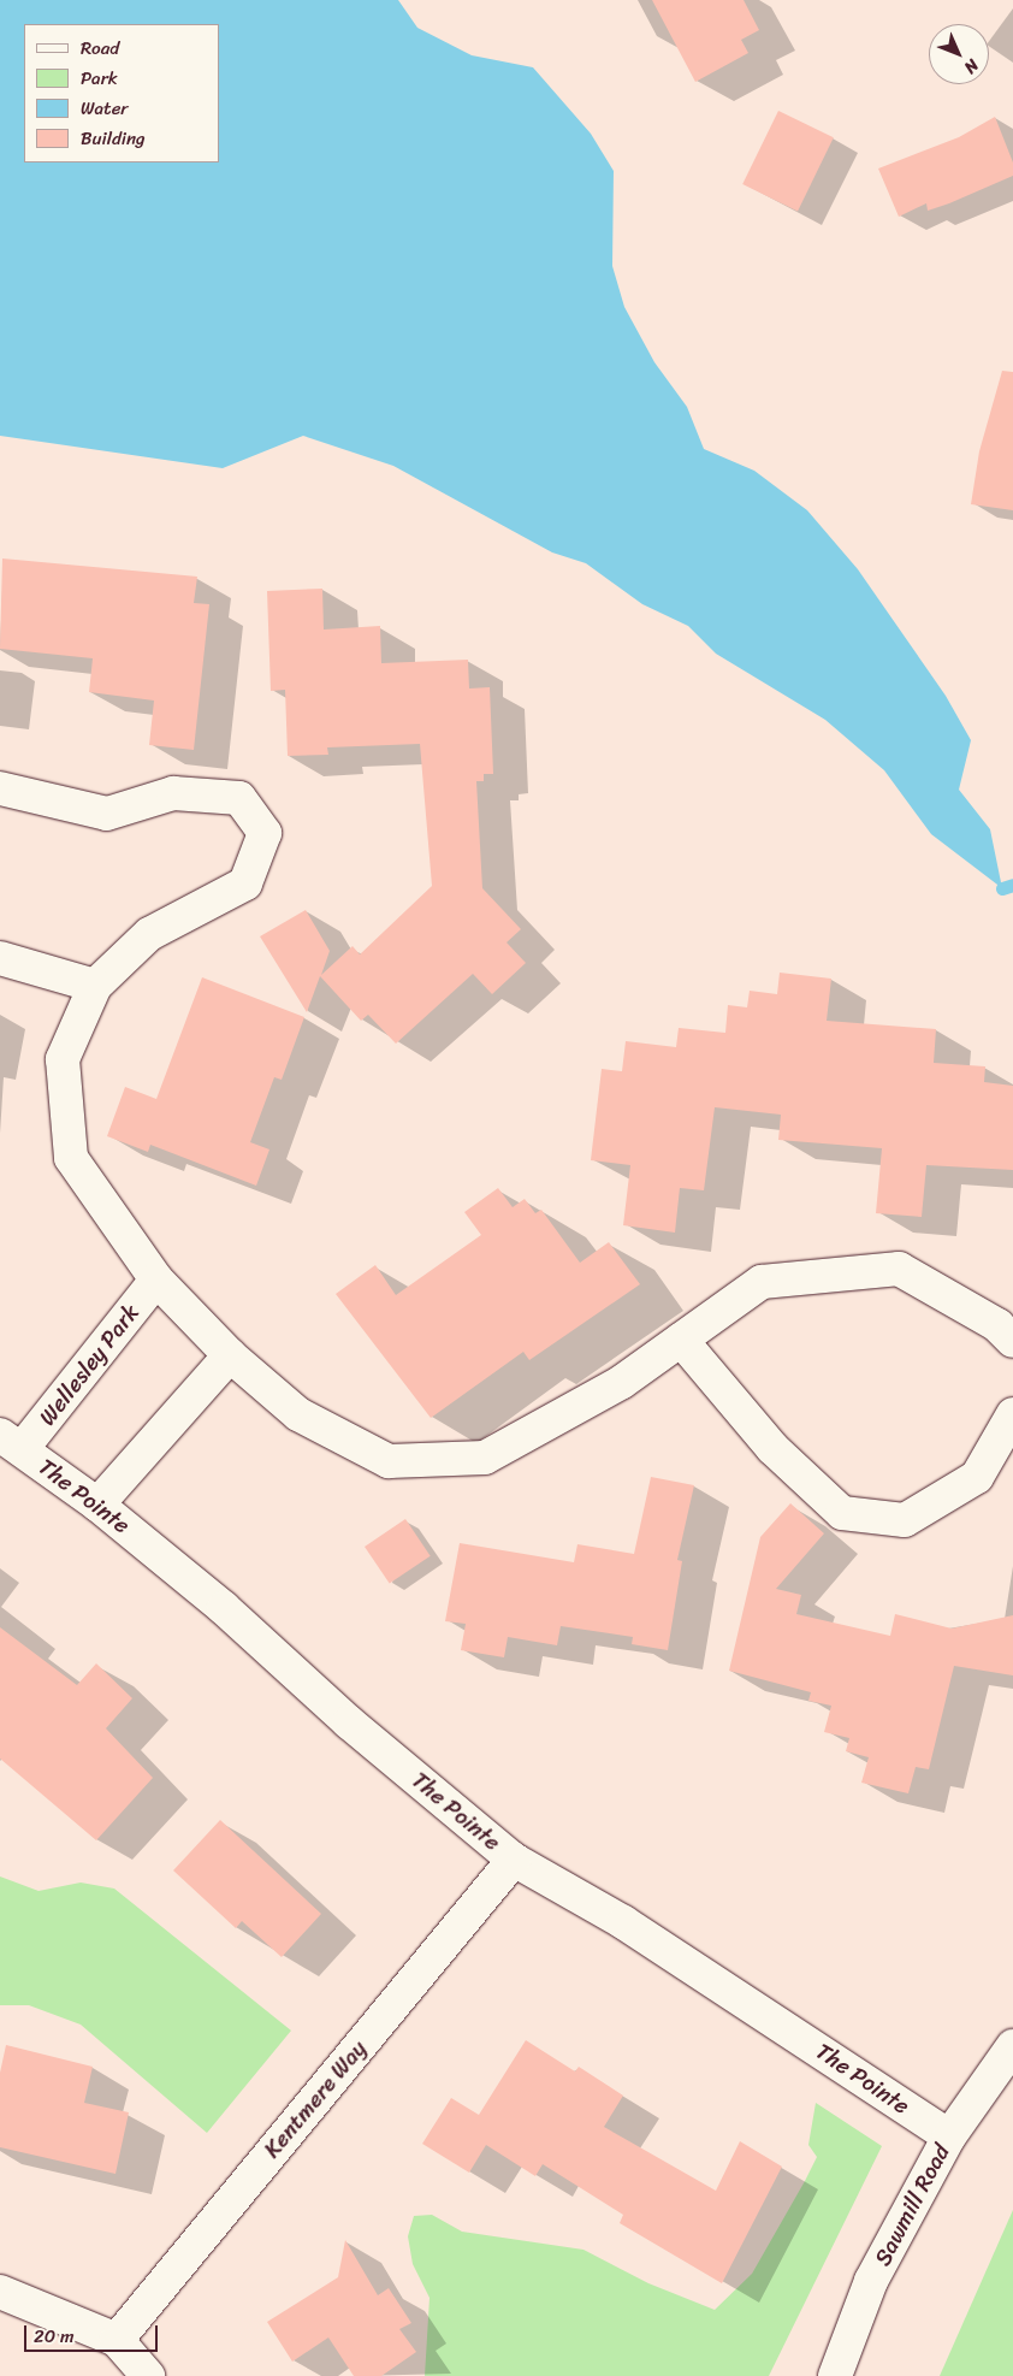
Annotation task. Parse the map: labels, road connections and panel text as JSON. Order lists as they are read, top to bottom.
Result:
{
  "streets": {
    "street": [
      "Wellesley Park",
      "The Pointe",
      "Kentmere Way",
      "Sawmill Road"
    ]
  },
  "crossings": [
    ["Wellesley Park", "The Pointe"],
    ["The Pointe", "Kentmere Way"],
    ["The Pointe", "Sawmill Road"]
  ],
  "legend": [
    "Road",
    "Park",
    "Water",
    "Building"
  ],
  "scale_bar": "20 m",
  "north": "bottom right"
}
